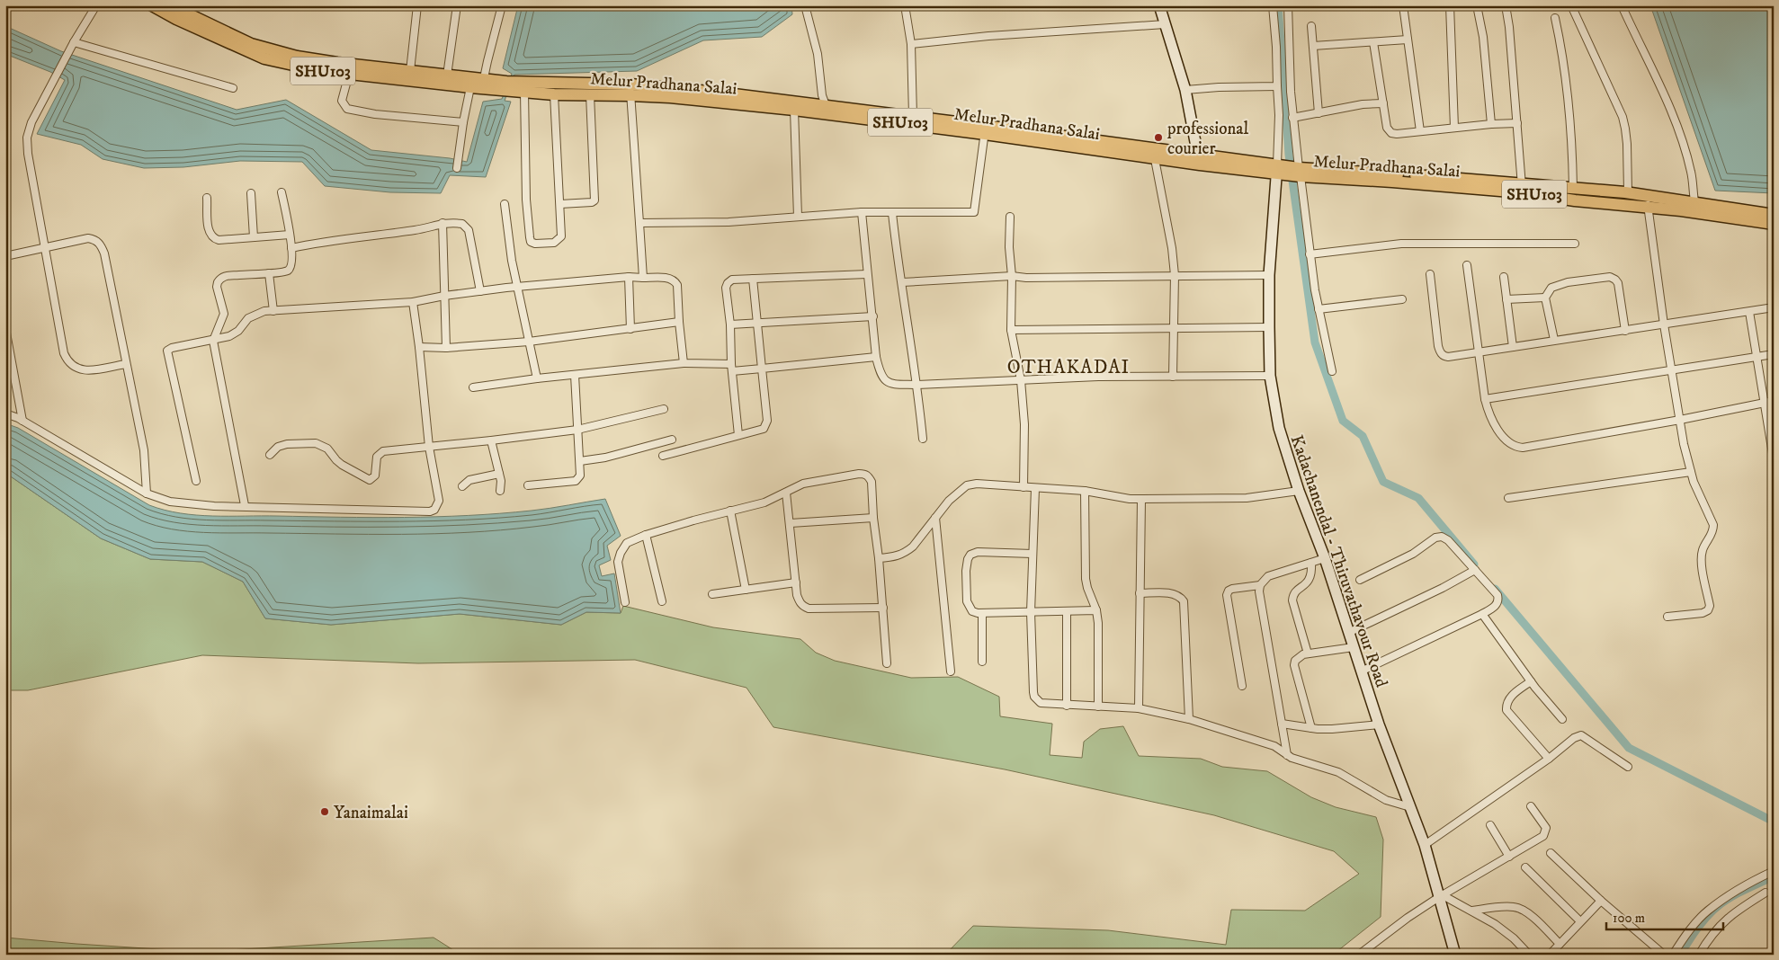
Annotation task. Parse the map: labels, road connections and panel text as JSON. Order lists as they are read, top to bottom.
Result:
{
  "streets": {
    "main road": ["SHU103", "Melur Pradhana Salai", "Kadachanendal - Thiruvathavour Road"]
  },
  "crossings": [
    ["Melur Pradhana Salai", "Kadachanendal - Thiruvathavour Road"]
  ],
  "districts": ["OTHAKADAI"],
  "places": ["professional courier", "Yanaimalai"],
  "scale_bar": "100 m"
}
